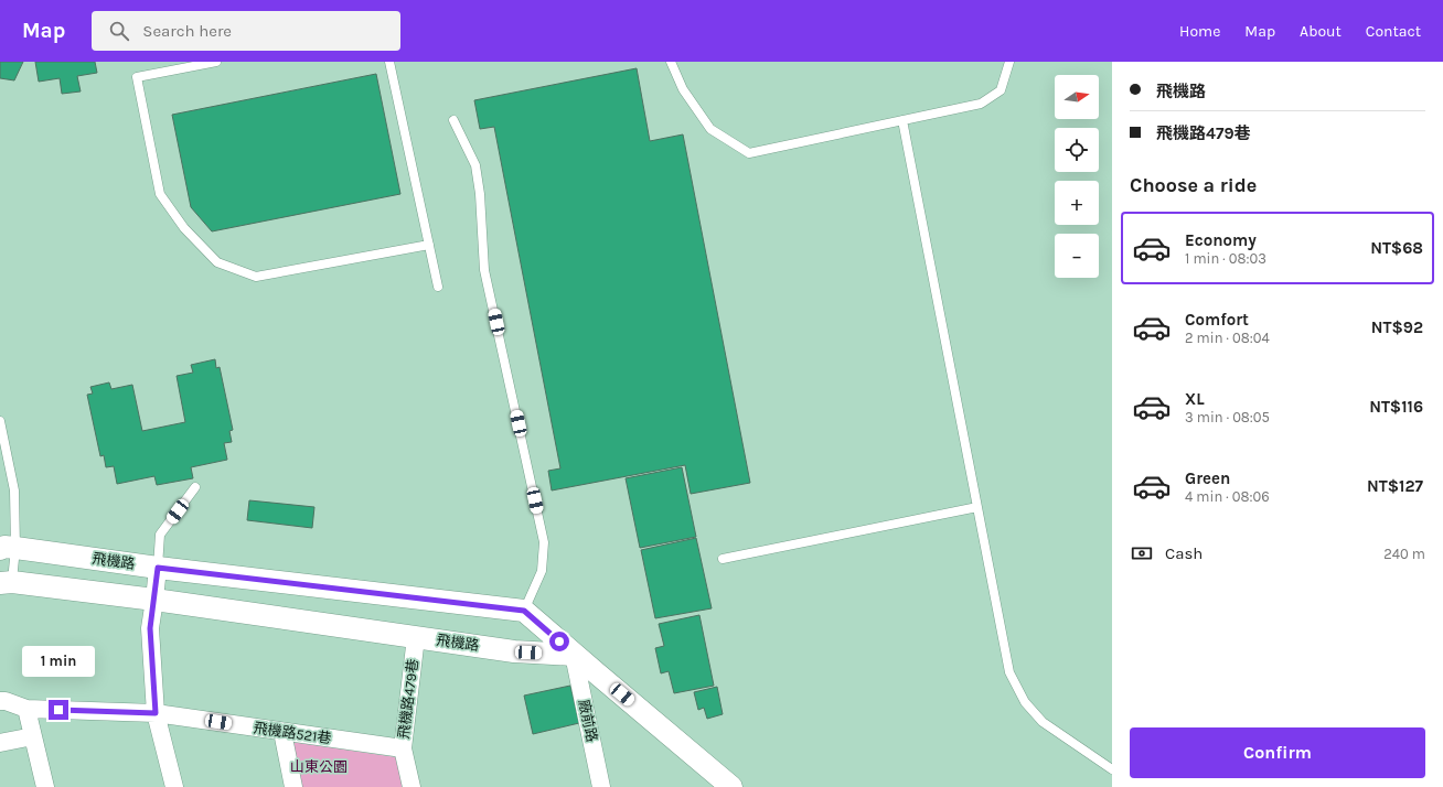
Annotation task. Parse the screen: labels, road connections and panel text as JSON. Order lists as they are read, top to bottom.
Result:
{
  "streets": {
    "street": [
      "飛機路",
      "飛機路479巷",
      "廠前路",
      "飛機路521巷"
    ]
  },
  "crossings": [
    ["飛機路", "飛機路479巷"],
    ["飛機路", "廠前路"],
    ["飛機路479巷", "飛機路521巷"]
  ],
  "parks": ["山東公園"],
  "north": "right",
  "page": {
    "header": "Map",
    "search": "Search here",
    "nav": [
      "Home",
      "Map",
      "About",
      "Contact"
    ],
    "banner": ["飛機路", "飛機路479巷"],
    "map_buttons": ["+", "−"],
    "heading": "Choose a ride",
    "list": [
      {
        "name": "Economy",
        "note": "1 min · 08:03",
        "value": "NT$68"
      },
      {
        "name": "Comfort",
        "note": "2 min · 08:04",
        "value": "NT$92"
      },
      {
        "name": "XL",
        "note": "3 min · 08:05",
        "value": "NT$116"
      },
      {
        "name": "Green",
        "note": "4 min · 08:06",
        "value": "NT$127"
      }
    ],
    "pay": ["Cash", "240 m"],
    "bubble": "1 min",
    "buttons": "Confirm"
  }
}
